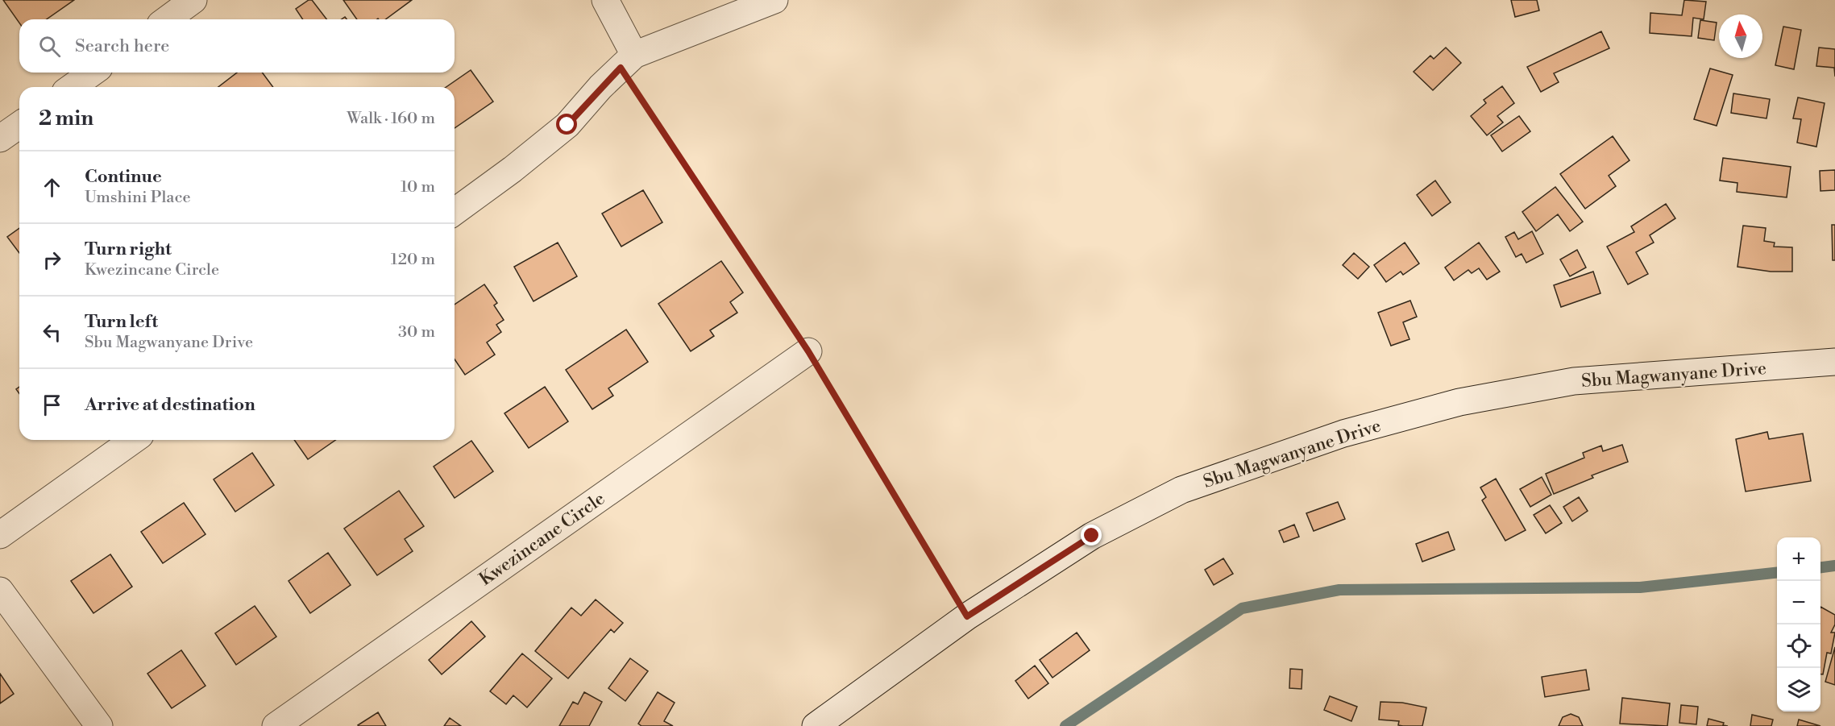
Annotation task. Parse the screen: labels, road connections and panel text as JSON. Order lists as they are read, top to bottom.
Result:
{
  "streets": {
    "street": ["Sbu Magwanyane Drive", "Kwezincane Circle"]
  },
  "north": "top",
  "page": {
    "search": "Search here",
    "heading": ["2 min", "Walk · 160 m"],
    "list": [
      ["Continue", "Umshini Place", "10 m"],
      ["Turn right", "Kwezincane Circle", "120 m"],
      ["Turn left", "Sbu Magwanyane Drive", "30 m"],
      "Arrive at destination"
    ],
    "map_buttons": ["+", "−"]
  }
}
